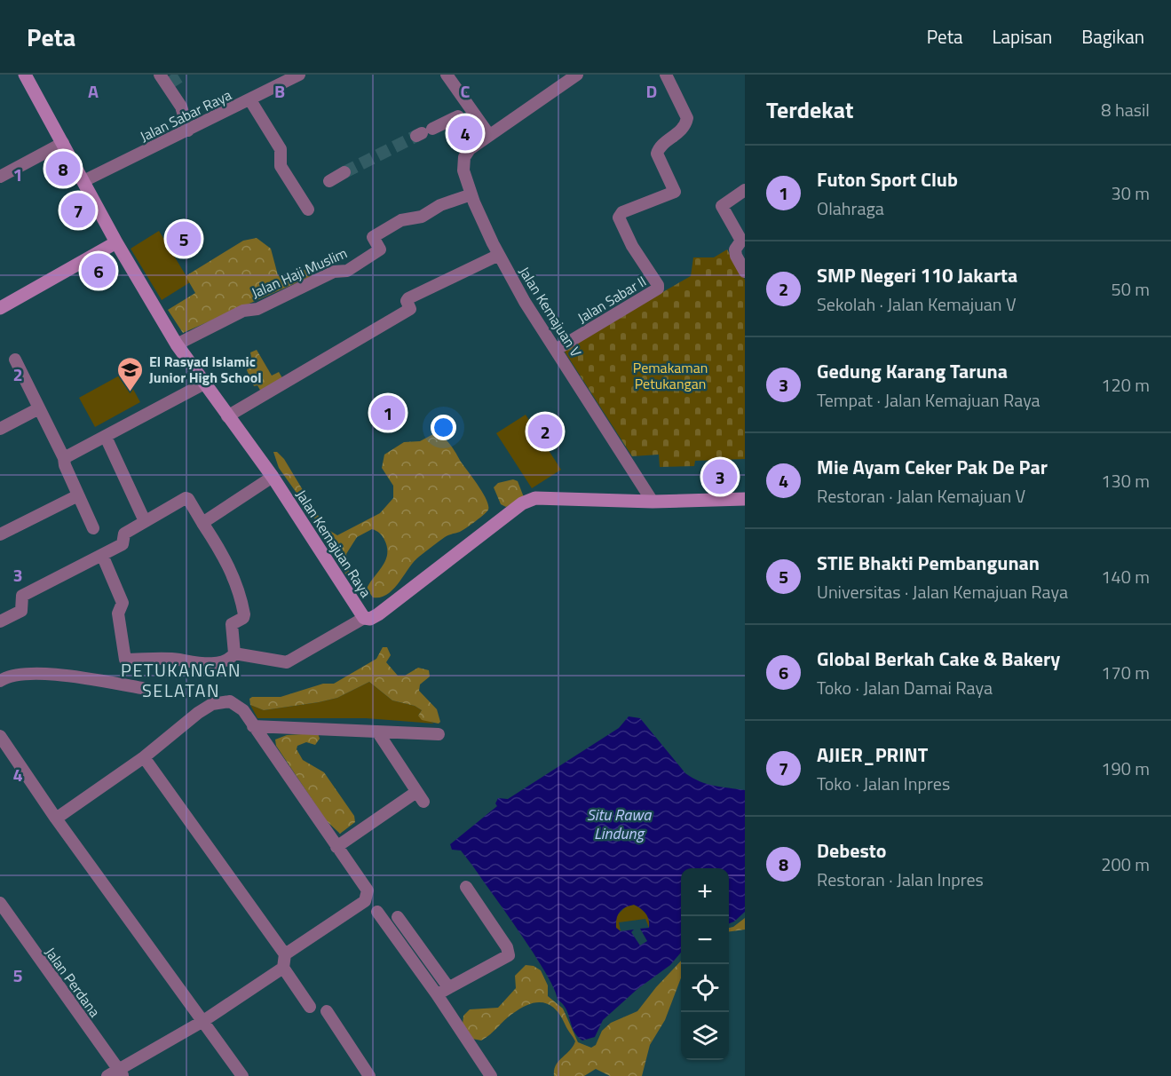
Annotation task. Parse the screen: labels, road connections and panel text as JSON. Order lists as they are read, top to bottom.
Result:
{
  "streets": {
    "street": [
      "Jalan Sabar Raya",
      "Jalan Haji Muslim",
      "Jalan Sabar II",
      "Jalan Kemajuan V",
      "Jalan Kemajuan Raya",
      "Jalan Perdana"
    ]
  },
  "crossings": [
    ["Jalan Sabar Raya", "Jalan Kemajuan Raya"],
    ["Jalan Haji Muslim", "Jalan Kemajuan V"],
    ["Jalan Haji Muslim", "Jalan Kemajuan Raya"],
    ["Jalan Sabar II", "Jalan Kemajuan V"],
    ["Jalan Kemajuan V", "Jalan Kemajuan Raya"]
  ],
  "districts": ["PETUKANGAN SELATAN"],
  "water": ["Situ Rawa Lindung"],
  "parks": ["Pemakaman Petukangan"],
  "places": {
    "school or university": ["El Rasyad Islamic Junior High School"]
  },
  "page": {
    "header": "Peta",
    "nav": ["Peta", "Lapisan", "Bagikan"],
    "heading": ["Terdekat", "8 hasil"],
    "pins": [
      "4",
      "8",
      "7",
      "5",
      "6",
      "1",
      "2",
      "3"
    ],
    "list": [
      {
        "mark": "1",
        "name": "Futon Sport Club",
        "note": "Olahraga",
        "value": "30 m"
      },
      {
        "mark": "2",
        "name": "SMP Negeri 110 Jakarta",
        "note": "Sekolah · Jalan Kemajuan V",
        "value": "50 m"
      },
      {
        "mark": "3",
        "name": "Gedung Karang Taruna",
        "note": "Tempat · Jalan Kemajuan Raya",
        "value": "120 m"
      },
      {
        "mark": "4",
        "name": "Mie Ayam Ceker Pak De Par",
        "note": "Restoran · Jalan Kemajuan V",
        "value": "130 m"
      },
      {
        "mark": "5",
        "name": "STIE Bhakti Pembangunan",
        "note": "Universitas · Jalan Kemajuan Raya",
        "value": "140 m"
      },
      {
        "mark": "6",
        "name": "Global Berkah Cake & Bakery",
        "note": "Toko · Jalan Damai Raya",
        "value": "170 m"
      },
      {
        "mark": "7",
        "name": "AJIER_PRINT",
        "note": "Toko · Jalan Inpres",
        "value": "190 m"
      },
      {
        "mark": "8",
        "name": "Debesto",
        "note": "Restoran · Jalan Inpres",
        "value": "200 m"
      }
    ],
    "map_buttons": ["+", "−"]
  },
  "grid": {
    "columns": [
      "A",
      "B",
      "C",
      "D"
    ],
    "rows": [
      "1",
      "2",
      "3",
      "4",
      "5"
    ]
  }
}
